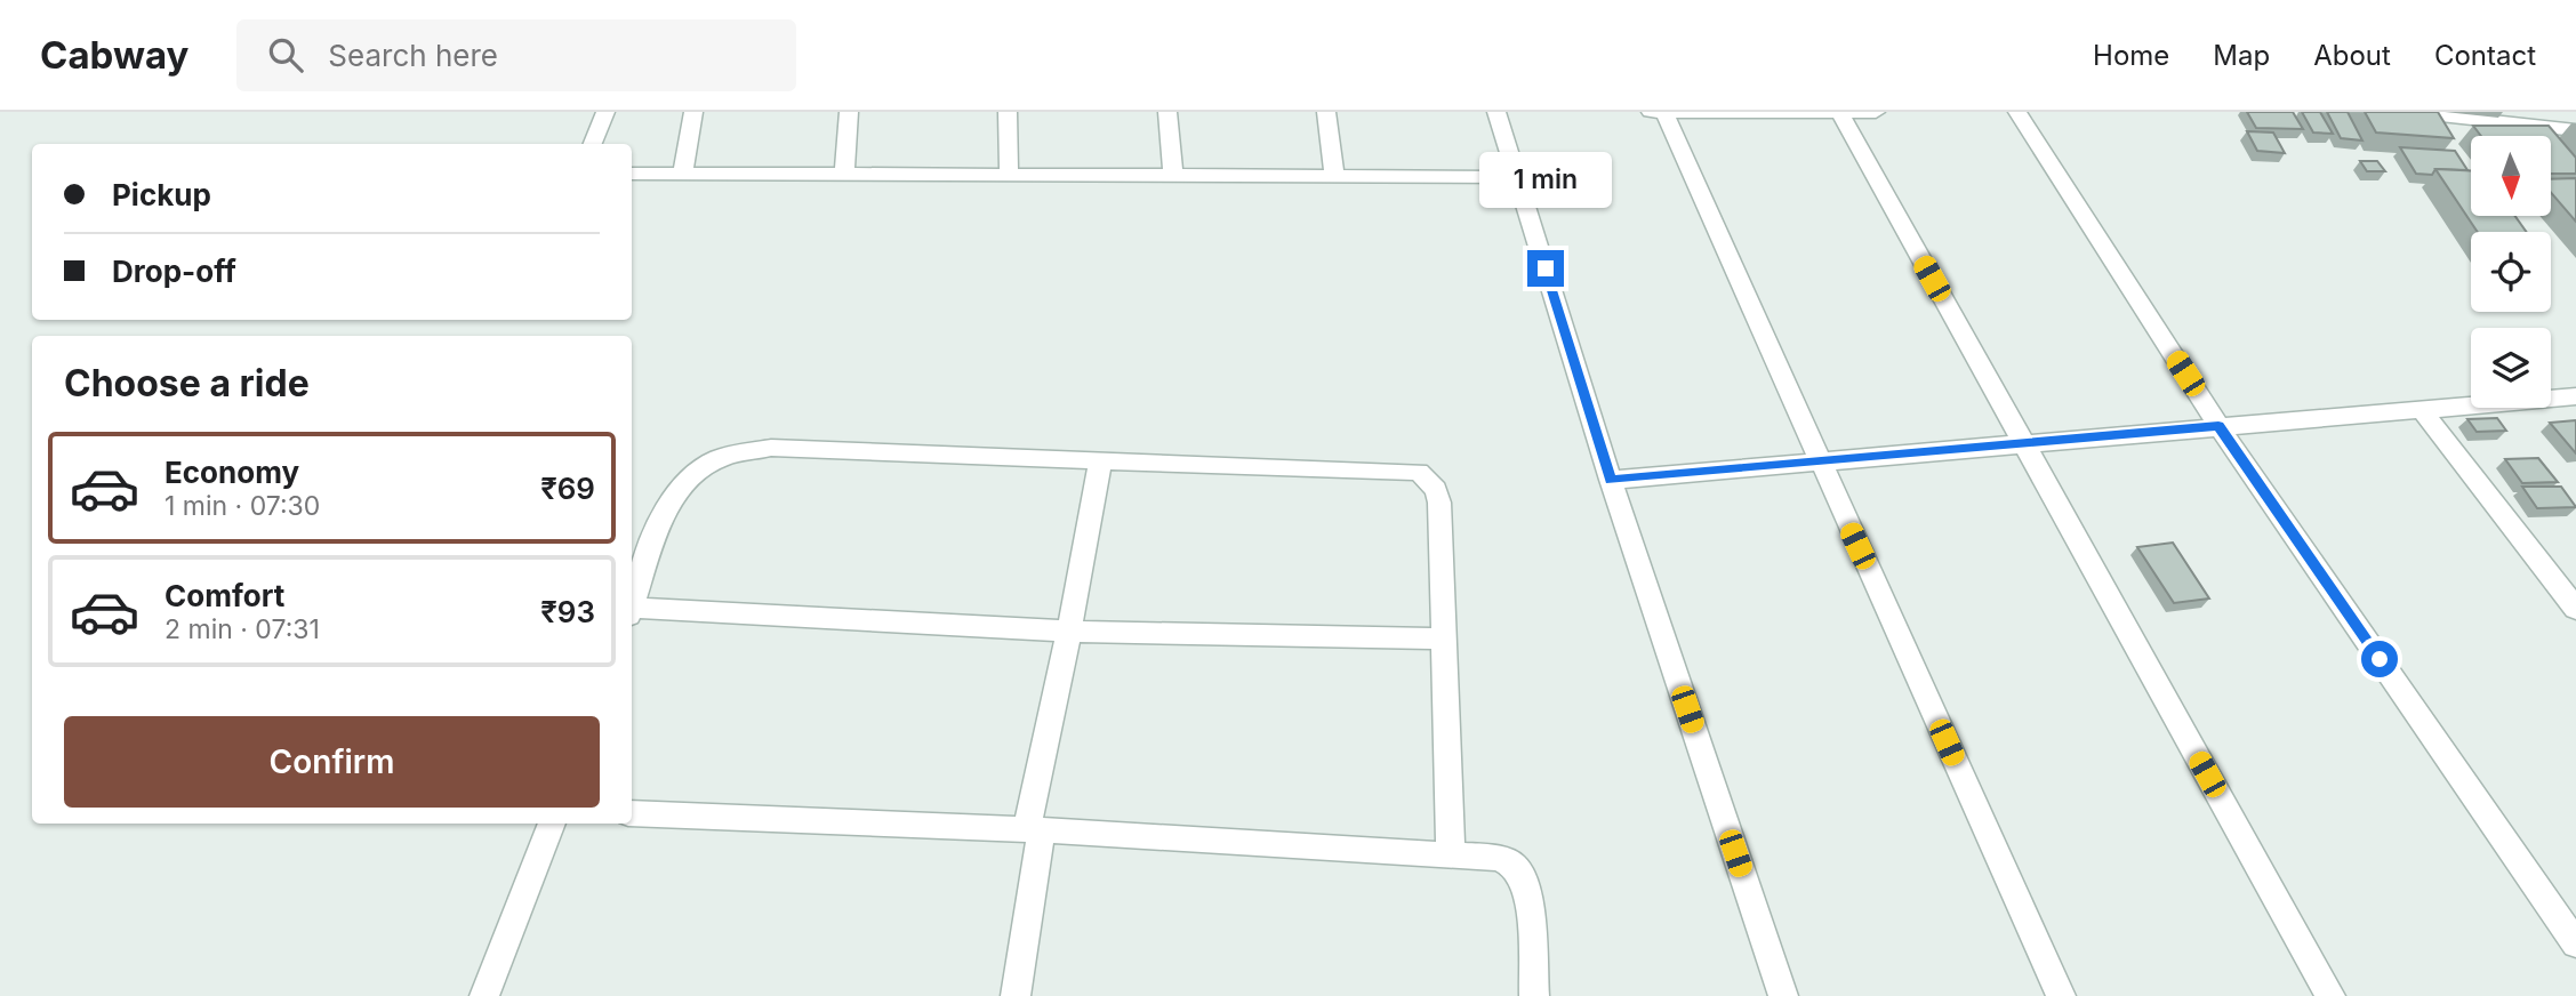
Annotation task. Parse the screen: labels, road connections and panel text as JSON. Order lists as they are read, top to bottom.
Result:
{
  "north": "bottom",
  "page": {
    "header": "Cabway",
    "search": "Search here",
    "nav": [
      "Home",
      "Map",
      "About",
      "Contact"
    ],
    "banner": ["Pickup", "Drop-off"],
    "bubble": "1 min",
    "heading": "Choose a ride",
    "list": [
      {
        "name": "Economy",
        "note": "1 min · 07:30",
        "value": "₹69"
      },
      {
        "name": "Comfort",
        "note": "2 min · 07:31",
        "value": "₹93"
      }
    ],
    "buttons": "Confirm"
  }
}
